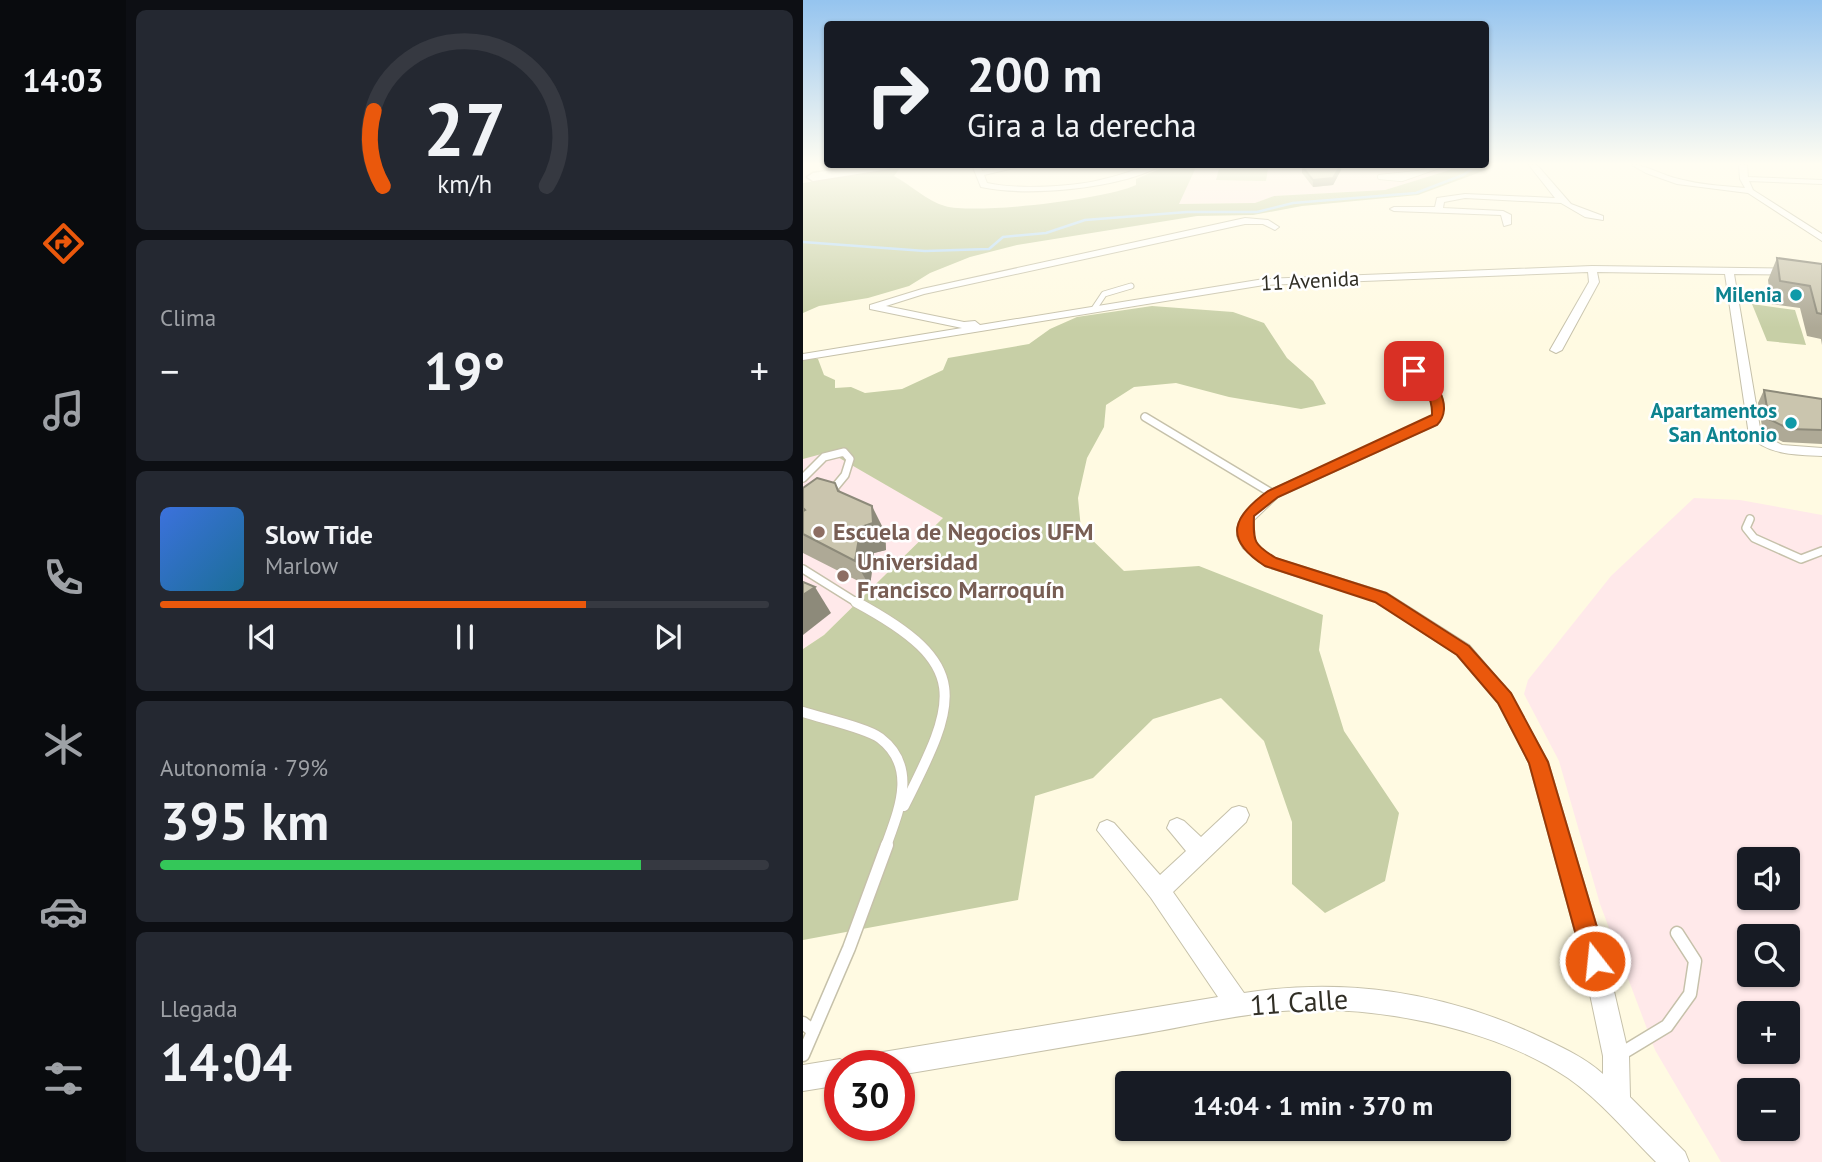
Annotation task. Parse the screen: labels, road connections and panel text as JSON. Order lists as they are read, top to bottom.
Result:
{
  "streets": {
    "street": ["11 Avenida", "11 Calle"]
  },
  "places": [
    "Milenia",
    "Apartamentos San Antonio",
    "Escuela de Negocios UFM",
    "Universidad Francisco Marroquín"
  ],
  "page": {
    "tabs": "14:03",
    "turn": ["200 m", "Gira a la derecha"],
    "tile": [
      "Clima",
      ["Autonomía · 79%", "395 km"],
      ["Llegada", "14:04"]
    ],
    "heat": ["−", "19°", "+"],
    "song": ["Slow Tide", "Marlow"],
    "map_buttons": ["+", "−"],
    "limit": "30",
    "trip": "14:04 · 1 min · 370 m",
    "gauge": ["27", "km/h"]
  }
}
